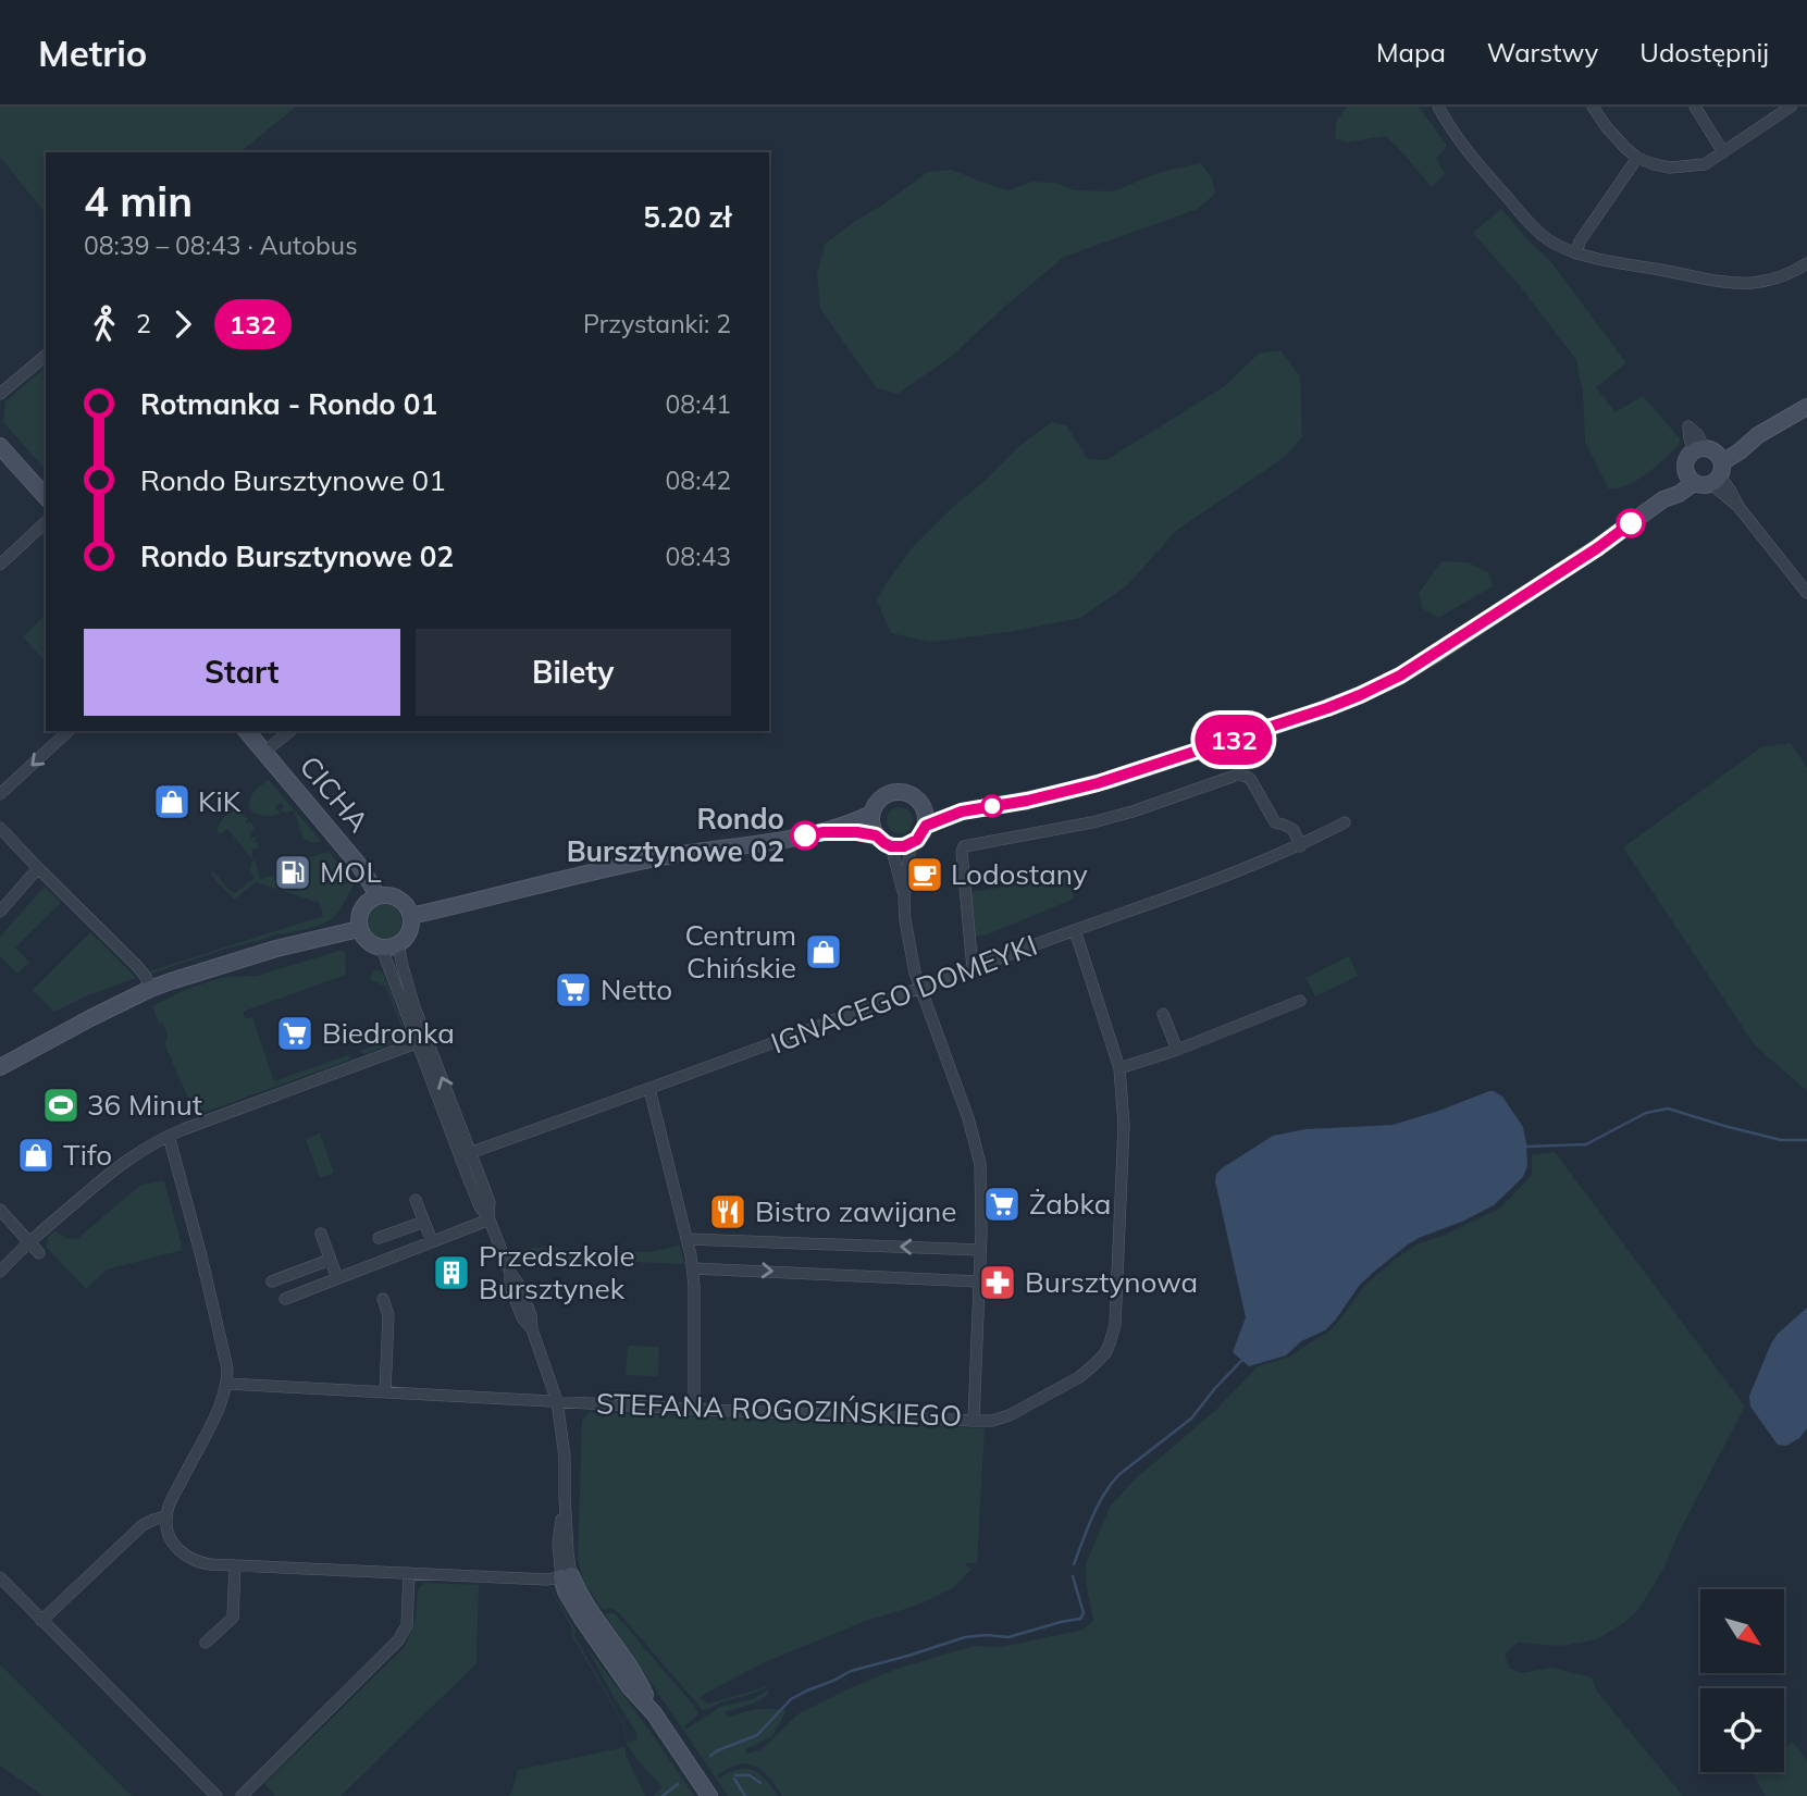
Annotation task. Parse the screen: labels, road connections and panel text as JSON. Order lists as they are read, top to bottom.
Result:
{
  "streets": {
    "main road": ["CICHA"],
    "street": ["IGNACEGO DOMEYKI", "STEFANA ROGOZIŃSKIEGO"]
  },
  "crossings": [
    ["IGNACEGO DOMEYKI", "STEFANA ROGOZIŃSKIEGO"]
  ],
  "places": {
    "shop": ["KiK", "Centrum Chińskie", "Tifo"],
    "other": ["Rondo Bursztynowe 02"],
    "fuel station": ["MOL"],
    "cafe": ["Lodostany"],
    "supermarket": ["Netto", "Biedronka", "Żabka"],
    "sports": ["36 Minut"],
    "restaurant": ["Bistro zawijane"],
    "building": ["Przedszkole Bursztynek"],
    "pharmacy": ["Bursztynowa"]
  },
  "lines": ["bus line 132"],
  "north": "bottom right",
  "page": {
    "header": "Metrio",
    "nav": ["Mapa", "Warstwy", "Udostępnij"],
    "on_map": "132",
    "heading": ["4 min", "08:39 – 08:43 · Autobus", "5.20 zł"],
    "legs": ["2", "132", "Przystanki: 2"],
    "list": [
      {
        "name": "Rotmanka - Rondo 01",
        "value": "08:41"
      },
      {
        "name": "Rondo Bursztynowe 01",
        "value": "08:42"
      },
      {
        "name": "Rondo Bursztynowe 02",
        "value": "08:43"
      }
    ],
    "buttons": ["Start", "Bilety"]
  }
}
